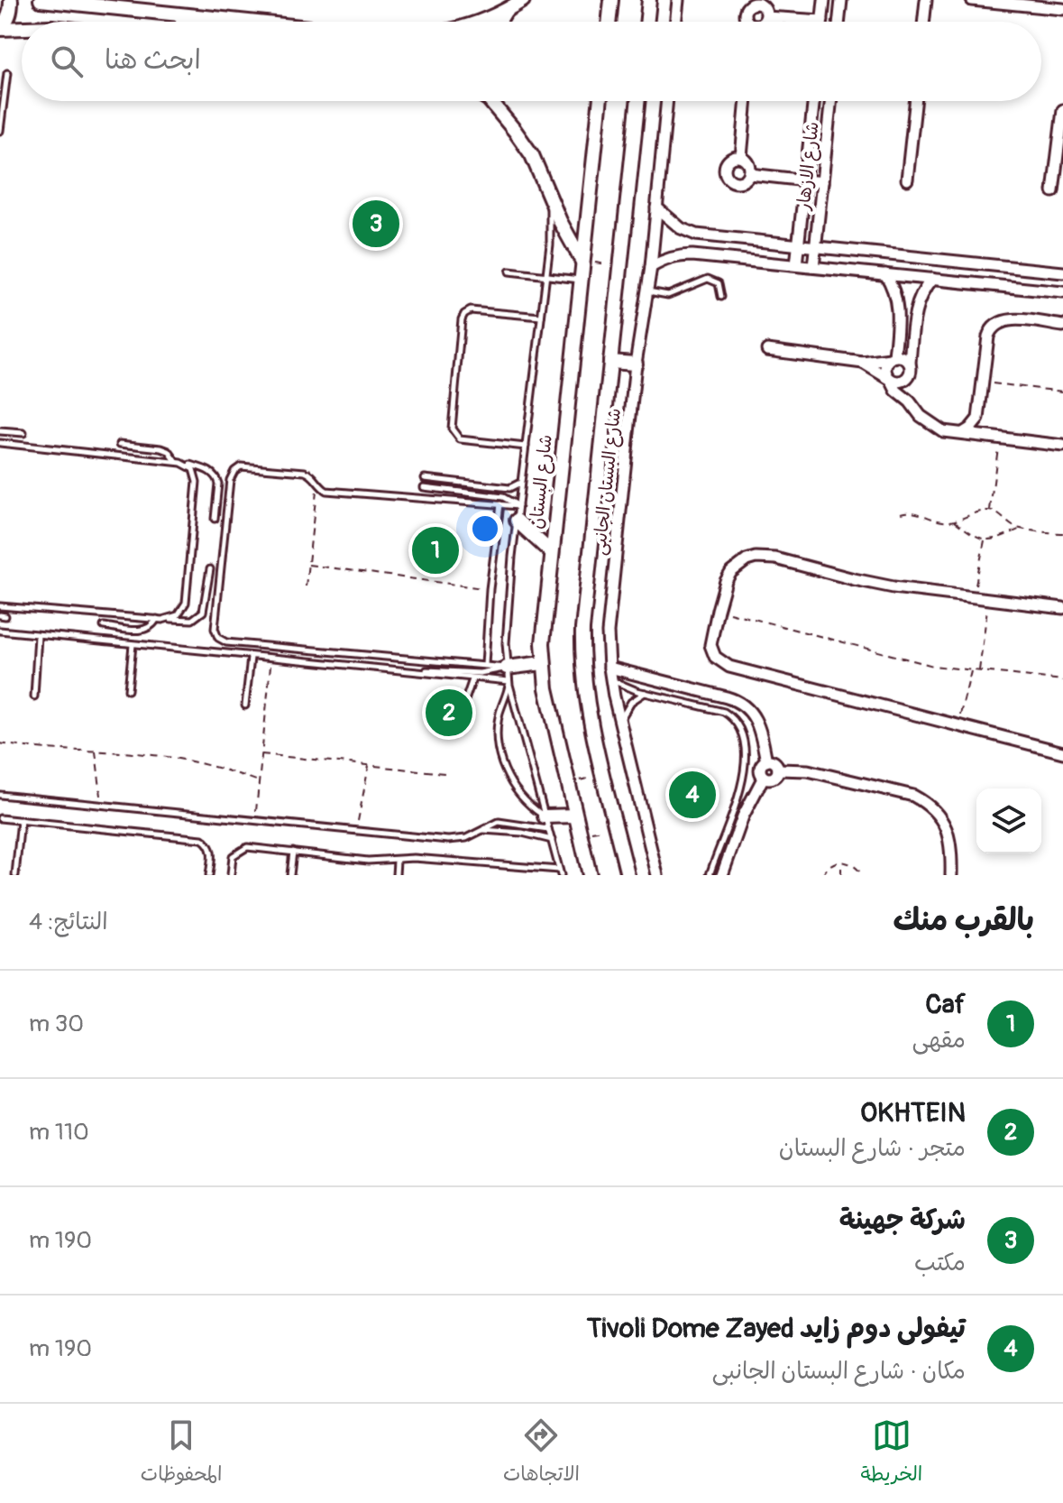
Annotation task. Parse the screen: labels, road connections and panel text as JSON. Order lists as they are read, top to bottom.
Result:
{
  "streets": {
    "street": ["شارع الازهار", "شارع البستان", "شارع البستان الجانبى"]
  },
  "page": {
    "search": "ابحث هنا",
    "pins": [
      "3",
      "1",
      "2",
      "4"
    ],
    "heading": ["بالقرب منك", "النتائج: 4"],
    "list": [
      {
        "mark": "1",
        "name": "Caf",
        "note": "مقهى",
        "value": "30 m"
      },
      {
        "mark": "2",
        "name": "OKHTEIN",
        "note": "متجر · شارع البستان",
        "value": "110 m"
      },
      {
        "mark": "3",
        "name": "شركة جهينة",
        "note": "مكتب",
        "value": "190 m"
      },
      {
        "mark": "4",
        "name": "تيفولى دوم زايد Tivoli Dome Zayed",
        "note": "مكان · شارع البستان الجانبى",
        "value": "190 m"
      }
    ],
    "nav": ["الخريطة", "الاتجاهات", "المحفوظات"]
  }
}
